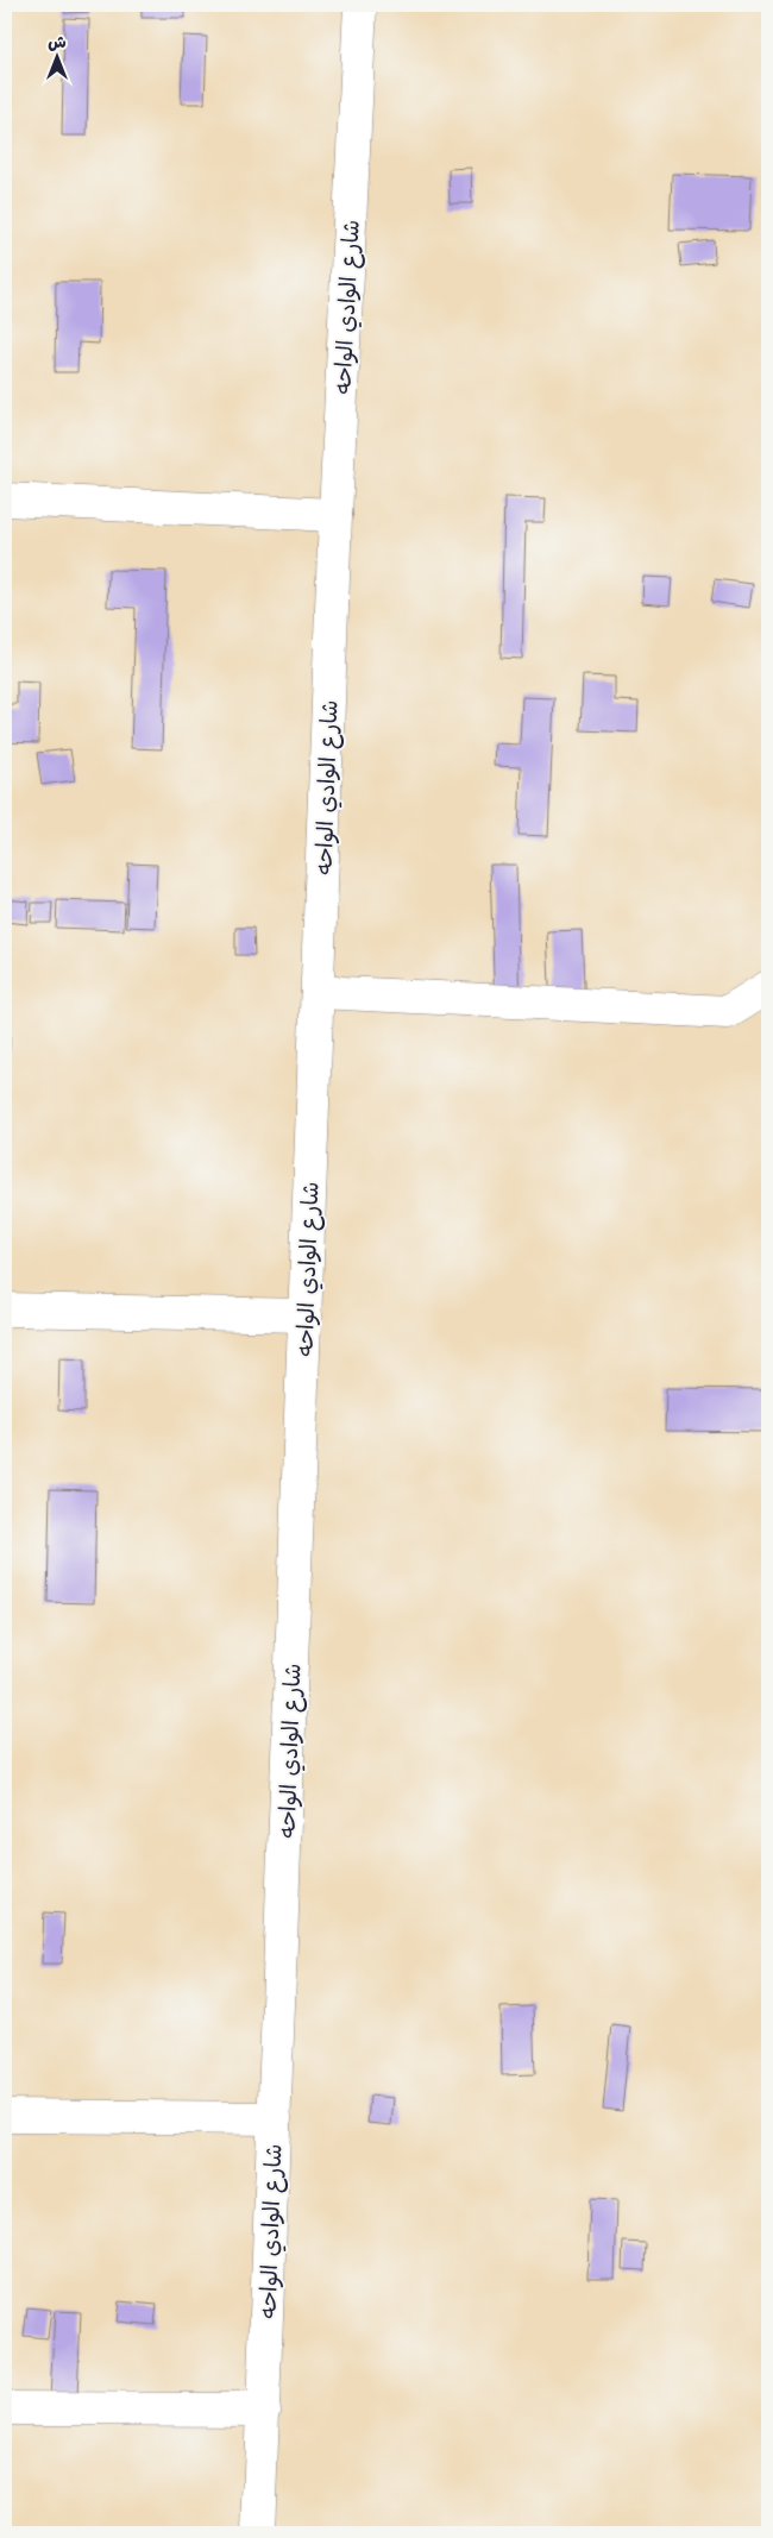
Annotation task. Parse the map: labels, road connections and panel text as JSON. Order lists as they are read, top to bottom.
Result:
{
  "streets": {
    "main road": ["شارع الوادي الواحه"]
  },
  "north": "top"
}
